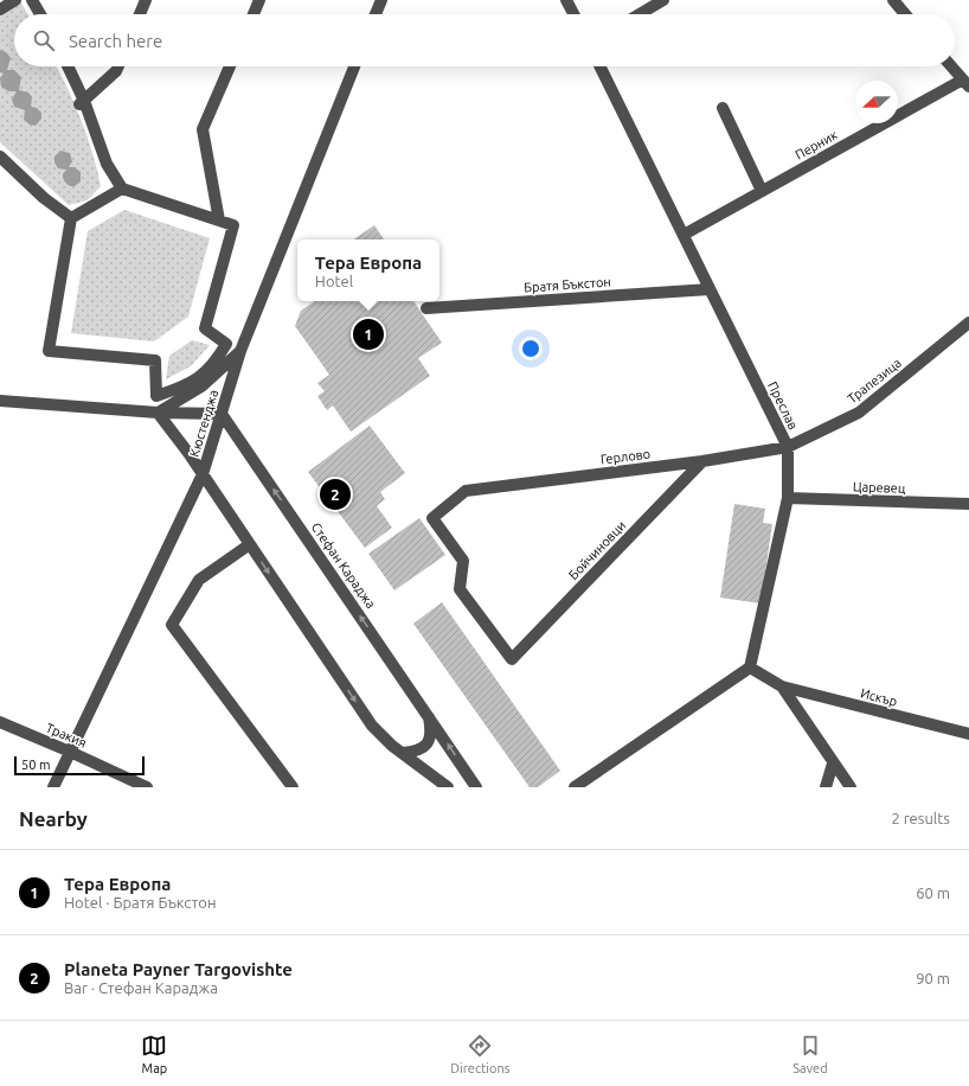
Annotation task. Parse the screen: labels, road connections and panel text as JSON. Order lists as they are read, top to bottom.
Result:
{
  "streets": {
    "street": [
      "Перник",
      "Братя Бъкстон",
      "Трапезица",
      "Преслав",
      "Кюстенджа",
      "Герлово",
      "Царевец",
      "Бойчиновци",
      "Стефан Караджа",
      "Искър",
      "Тракия"
    ]
  },
  "crossings": [
    ["Перник", "Преслав"],
    ["Братя Бъкстон", "Преслав"],
    ["Трапезица", "Преслав"],
    ["Трапезица", "Герлово"],
    ["Преслав", "Герлово"],
    ["Преслав", "Царевец"],
    ["Кюстенджа", "Стефан Караджа"],
    ["Кюстенджа", "Тракия"],
    ["Герлово", "Бойчиновци"]
  ],
  "scale_bar": "50 m",
  "north": "left",
  "page": {
    "search": "Search here",
    "popup": ["Тера Европа", "Hotel"],
    "pins": ["1", "2"],
    "scale": "50 m",
    "heading": ["Nearby", "2 results"],
    "list": [
      {
        "mark": "1",
        "name": "Тера Европа",
        "note": "Hotel · Братя Бъкстон",
        "value": "60 m"
      },
      {
        "mark": "2",
        "name": "Planeta Payner Targovishte",
        "note": "Bar · Стефан Караджа",
        "value": "90 m"
      }
    ],
    "nav": ["Map", "Directions", "Saved"]
  }
}
